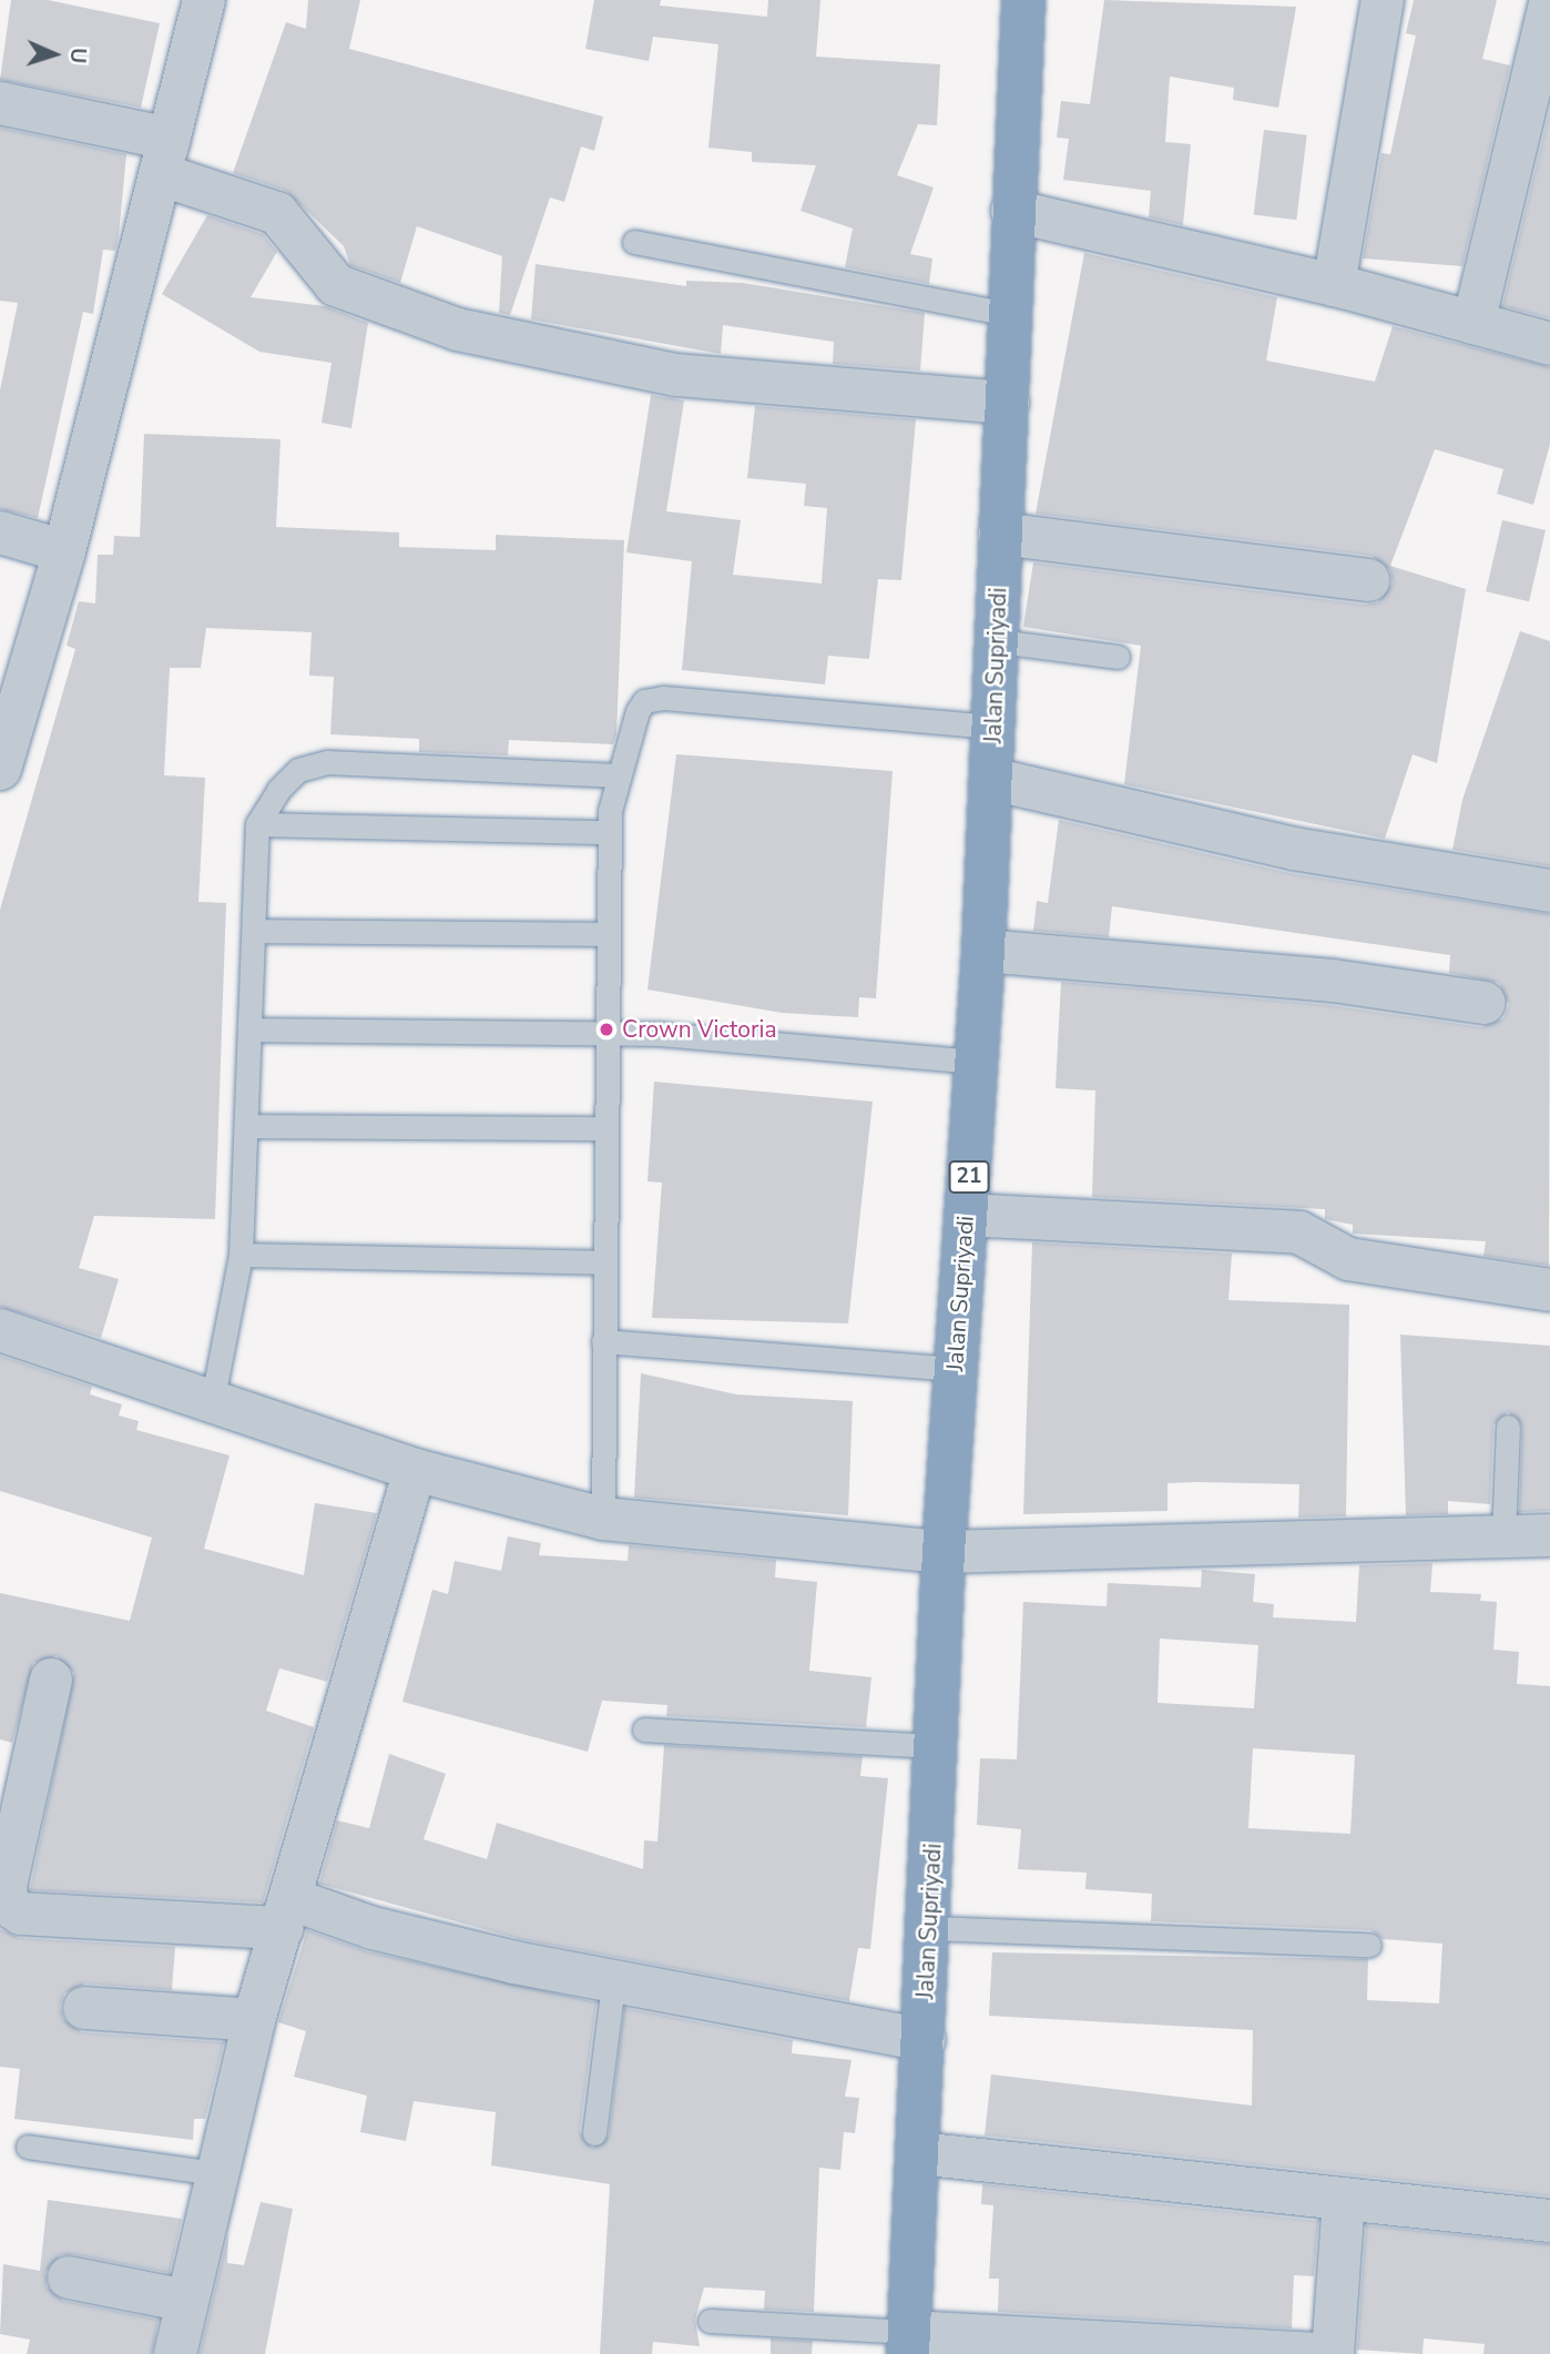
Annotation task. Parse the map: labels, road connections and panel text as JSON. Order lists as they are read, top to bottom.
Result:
{
  "streets": {
    "highway": ["Jalan Supriyadi", "21"]
  },
  "places": ["Crown Victoria"],
  "north": "right"
}
